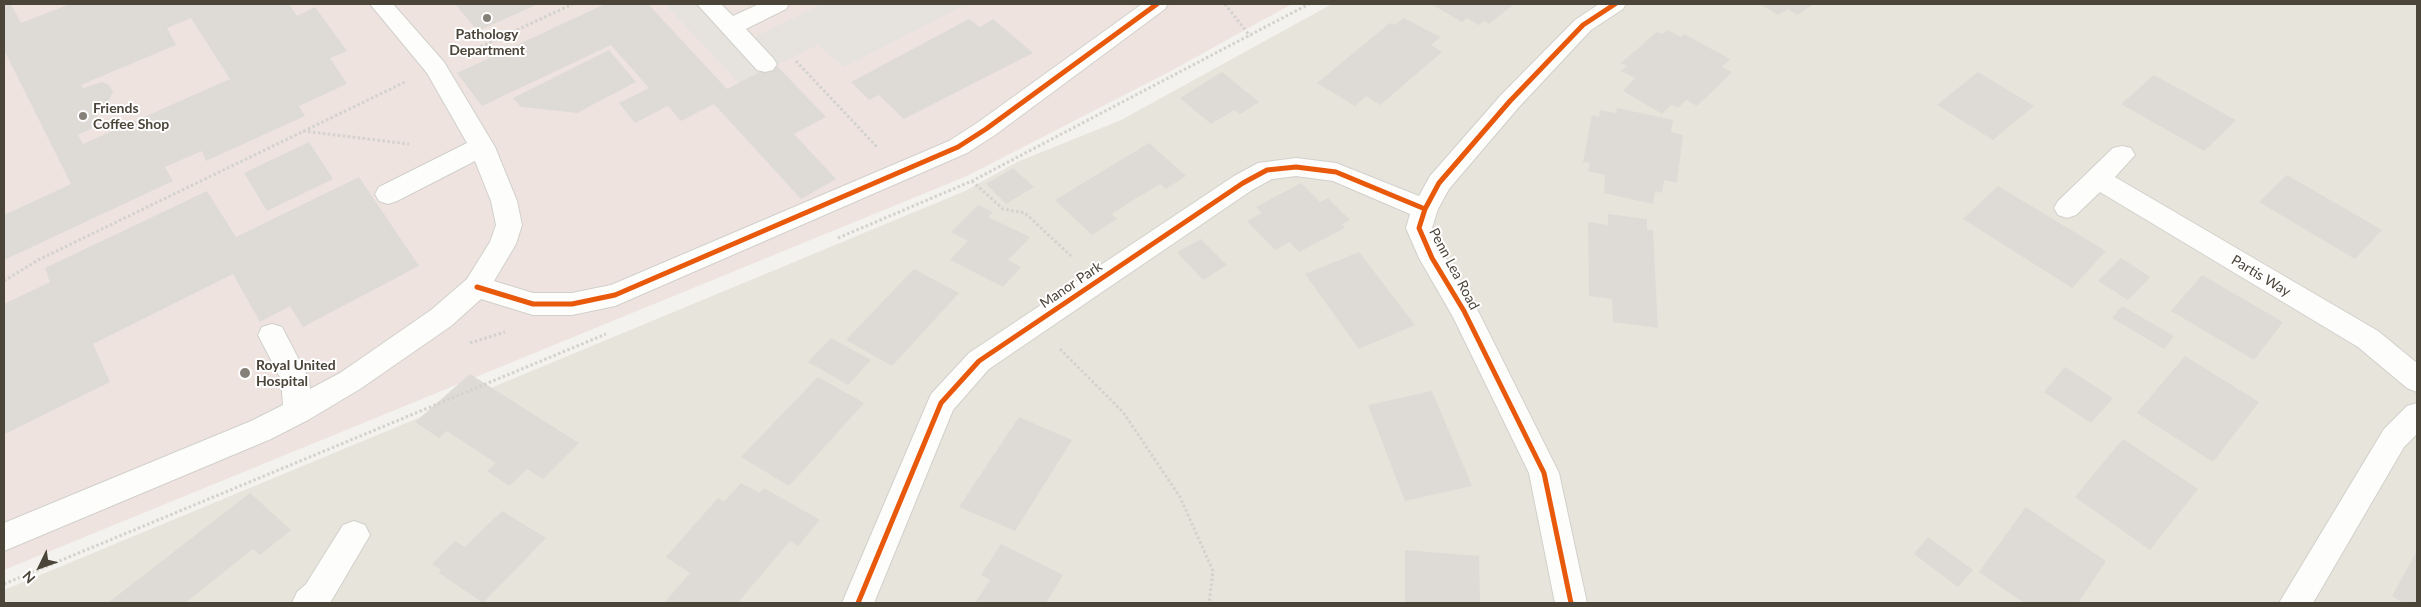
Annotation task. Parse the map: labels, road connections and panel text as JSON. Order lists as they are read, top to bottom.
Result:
{
  "streets": {
    "street": ["Penn Lea Road", "Partis Way", "Manor Park"]
  },
  "crossings": [
    ["Penn Lea Road", "Manor Park"]
  ],
  "places": ["Pathology Department", "Friends Coffee Shop", "Royal United Hospital"],
  "north": "bottom left"
}
